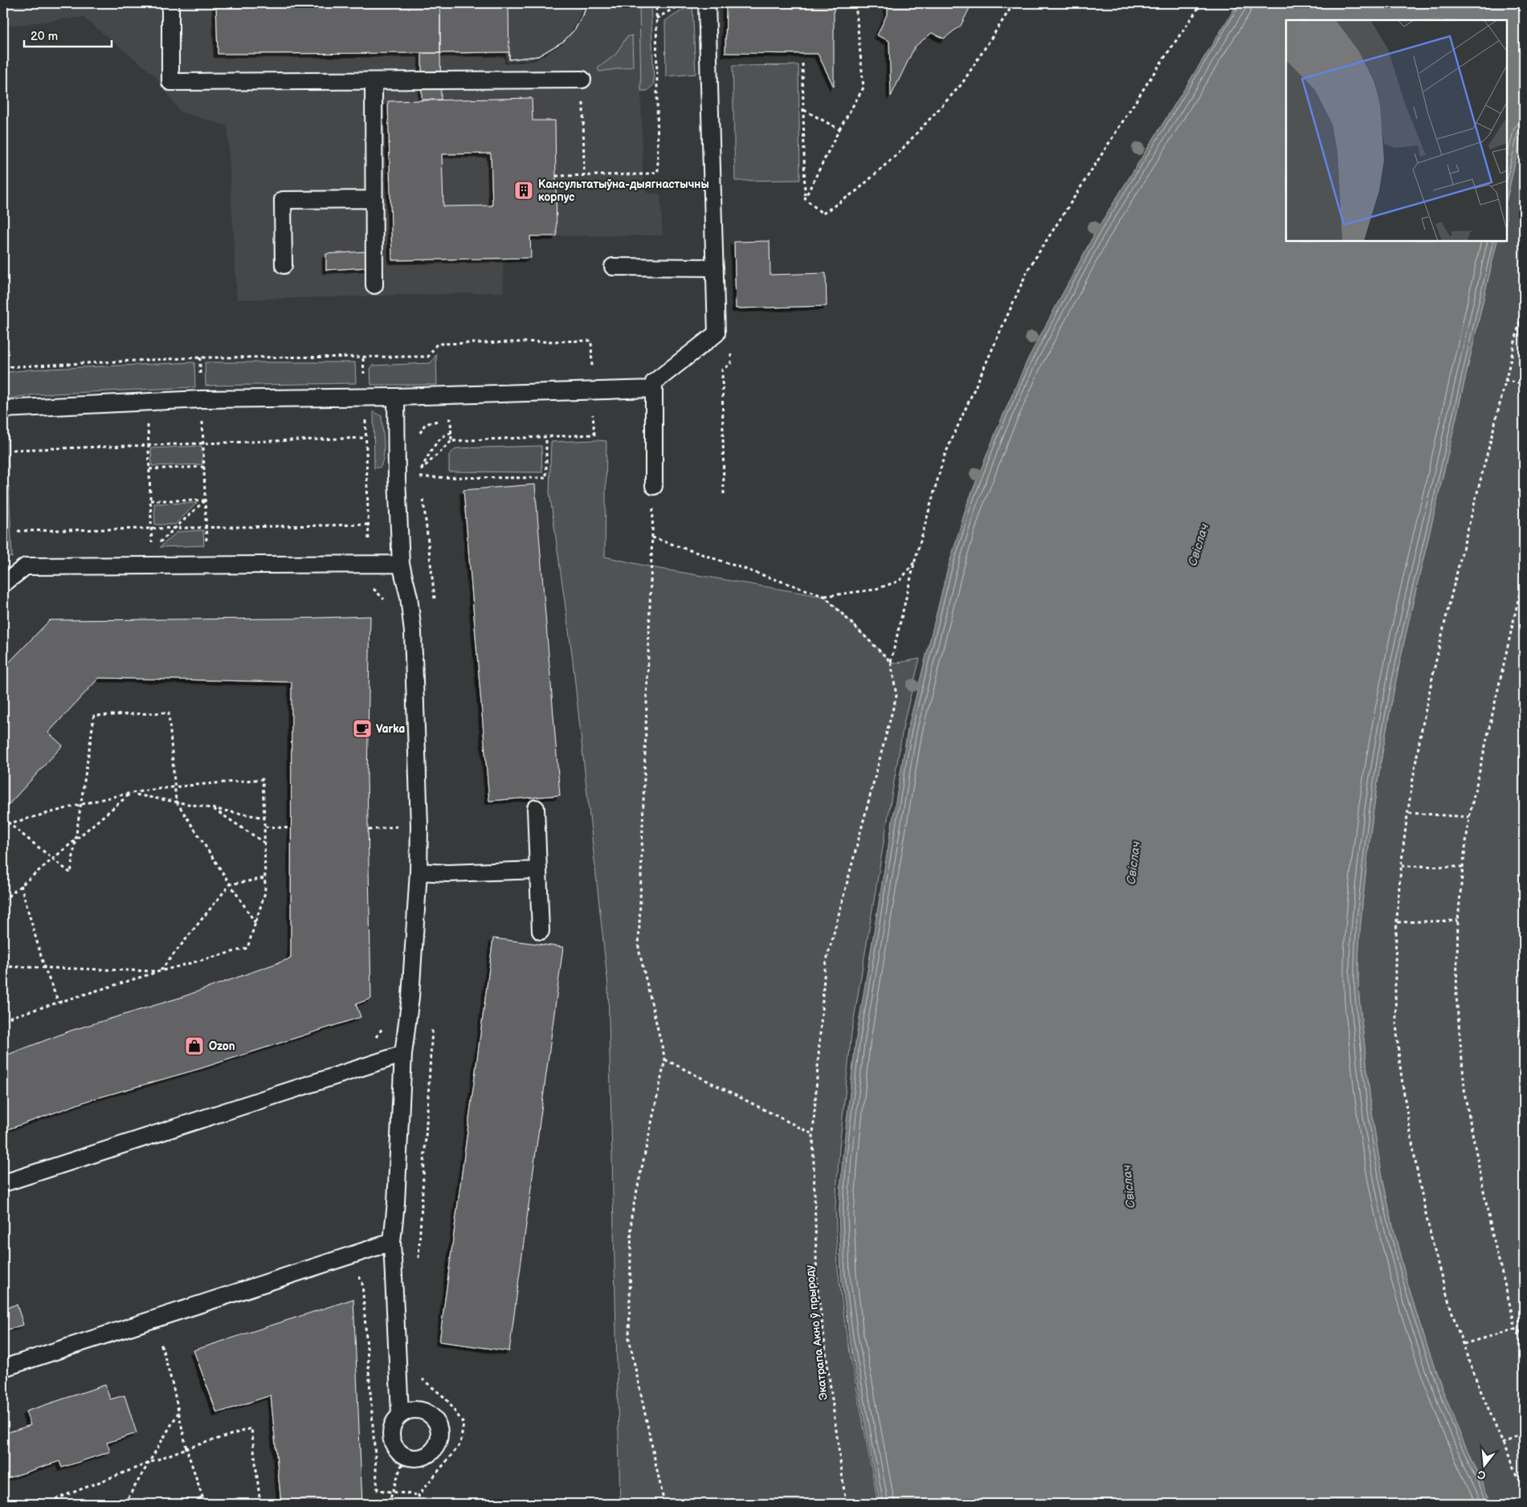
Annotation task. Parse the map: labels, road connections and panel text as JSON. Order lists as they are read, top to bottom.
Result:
{
  "streets": {
    "path": ["Экатрапа Акно ў прыроду"]
  },
  "water": ["Свіслач"],
  "places": {
    "building": ["Кансультатыўна-дыягнастычны корпус"],
    "cafe": ["Varka"],
    "shop": ["Ozon"]
  },
  "scale_bar": "20 m",
  "north": "bottom"
}
